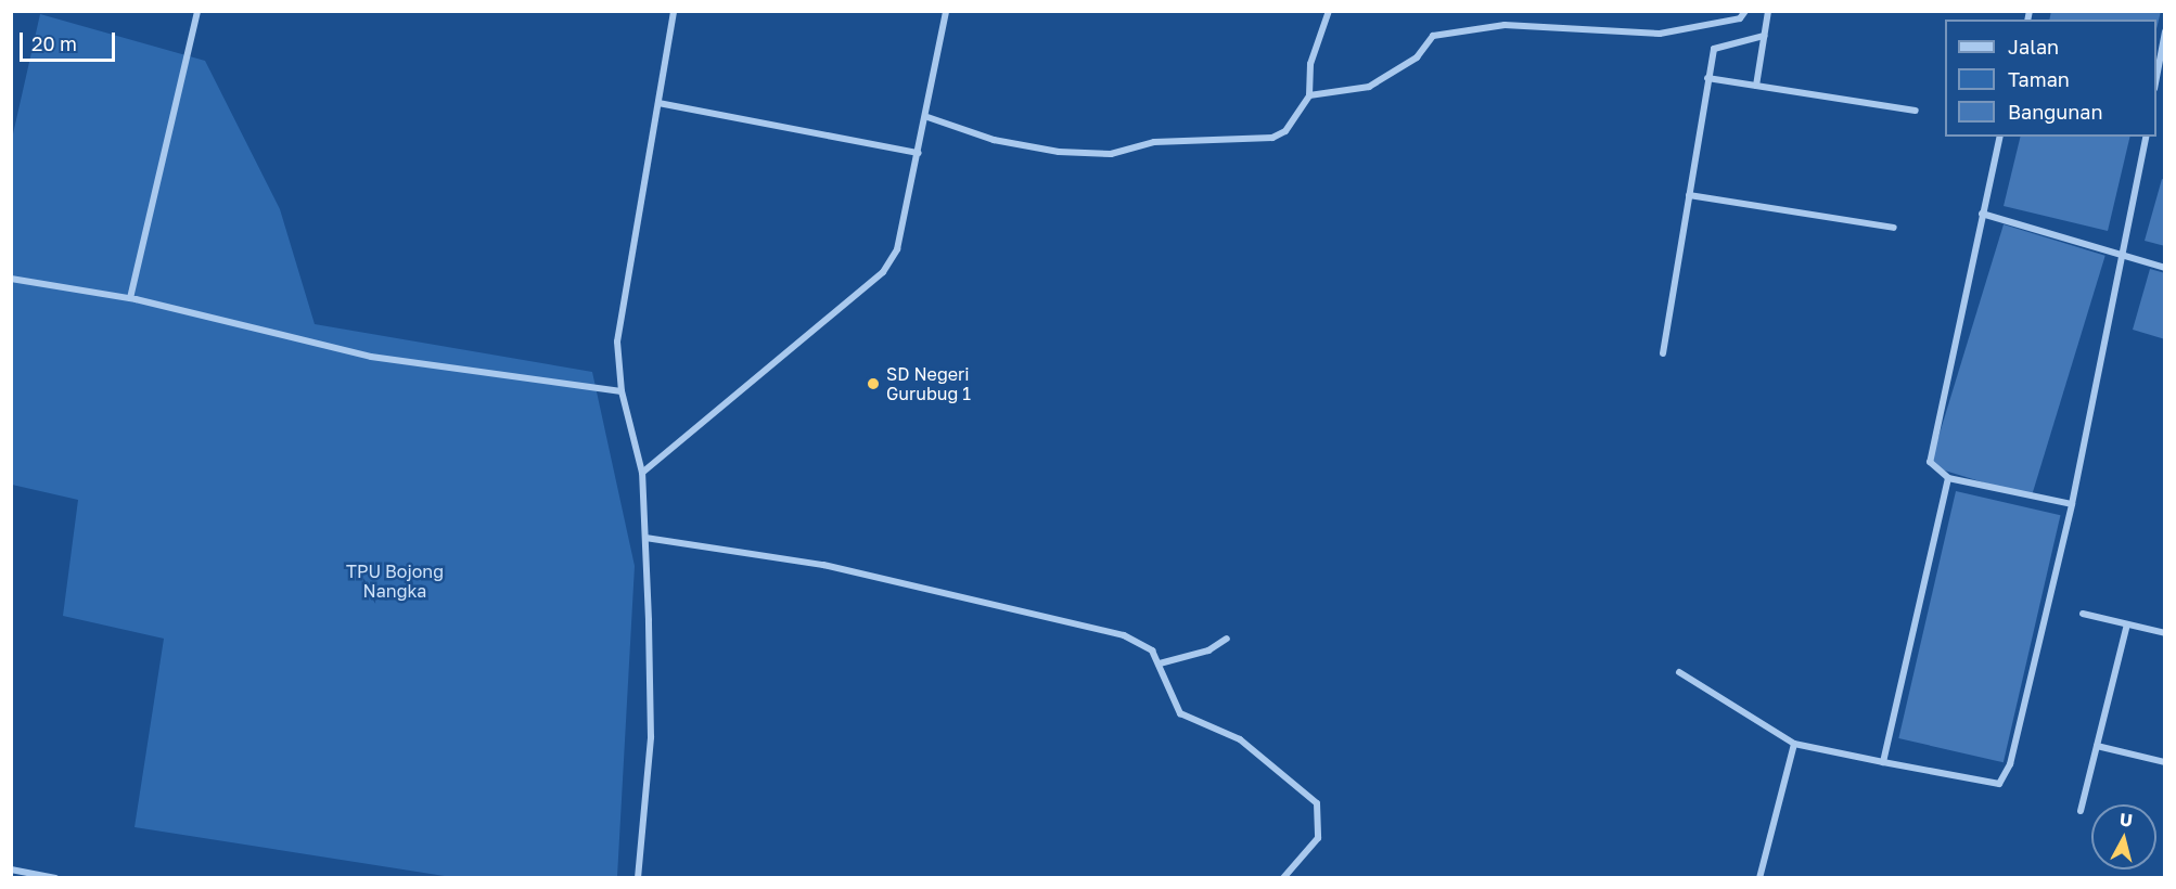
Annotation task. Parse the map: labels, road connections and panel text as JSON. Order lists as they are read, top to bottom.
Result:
{
  "parks": ["TPU Bojong Nangka"],
  "places": ["SD Negeri Gurubug 1"],
  "legend": ["Jalan", "Taman", "Bangunan"],
  "scale_bar": "20 m",
  "north": "top"
}
